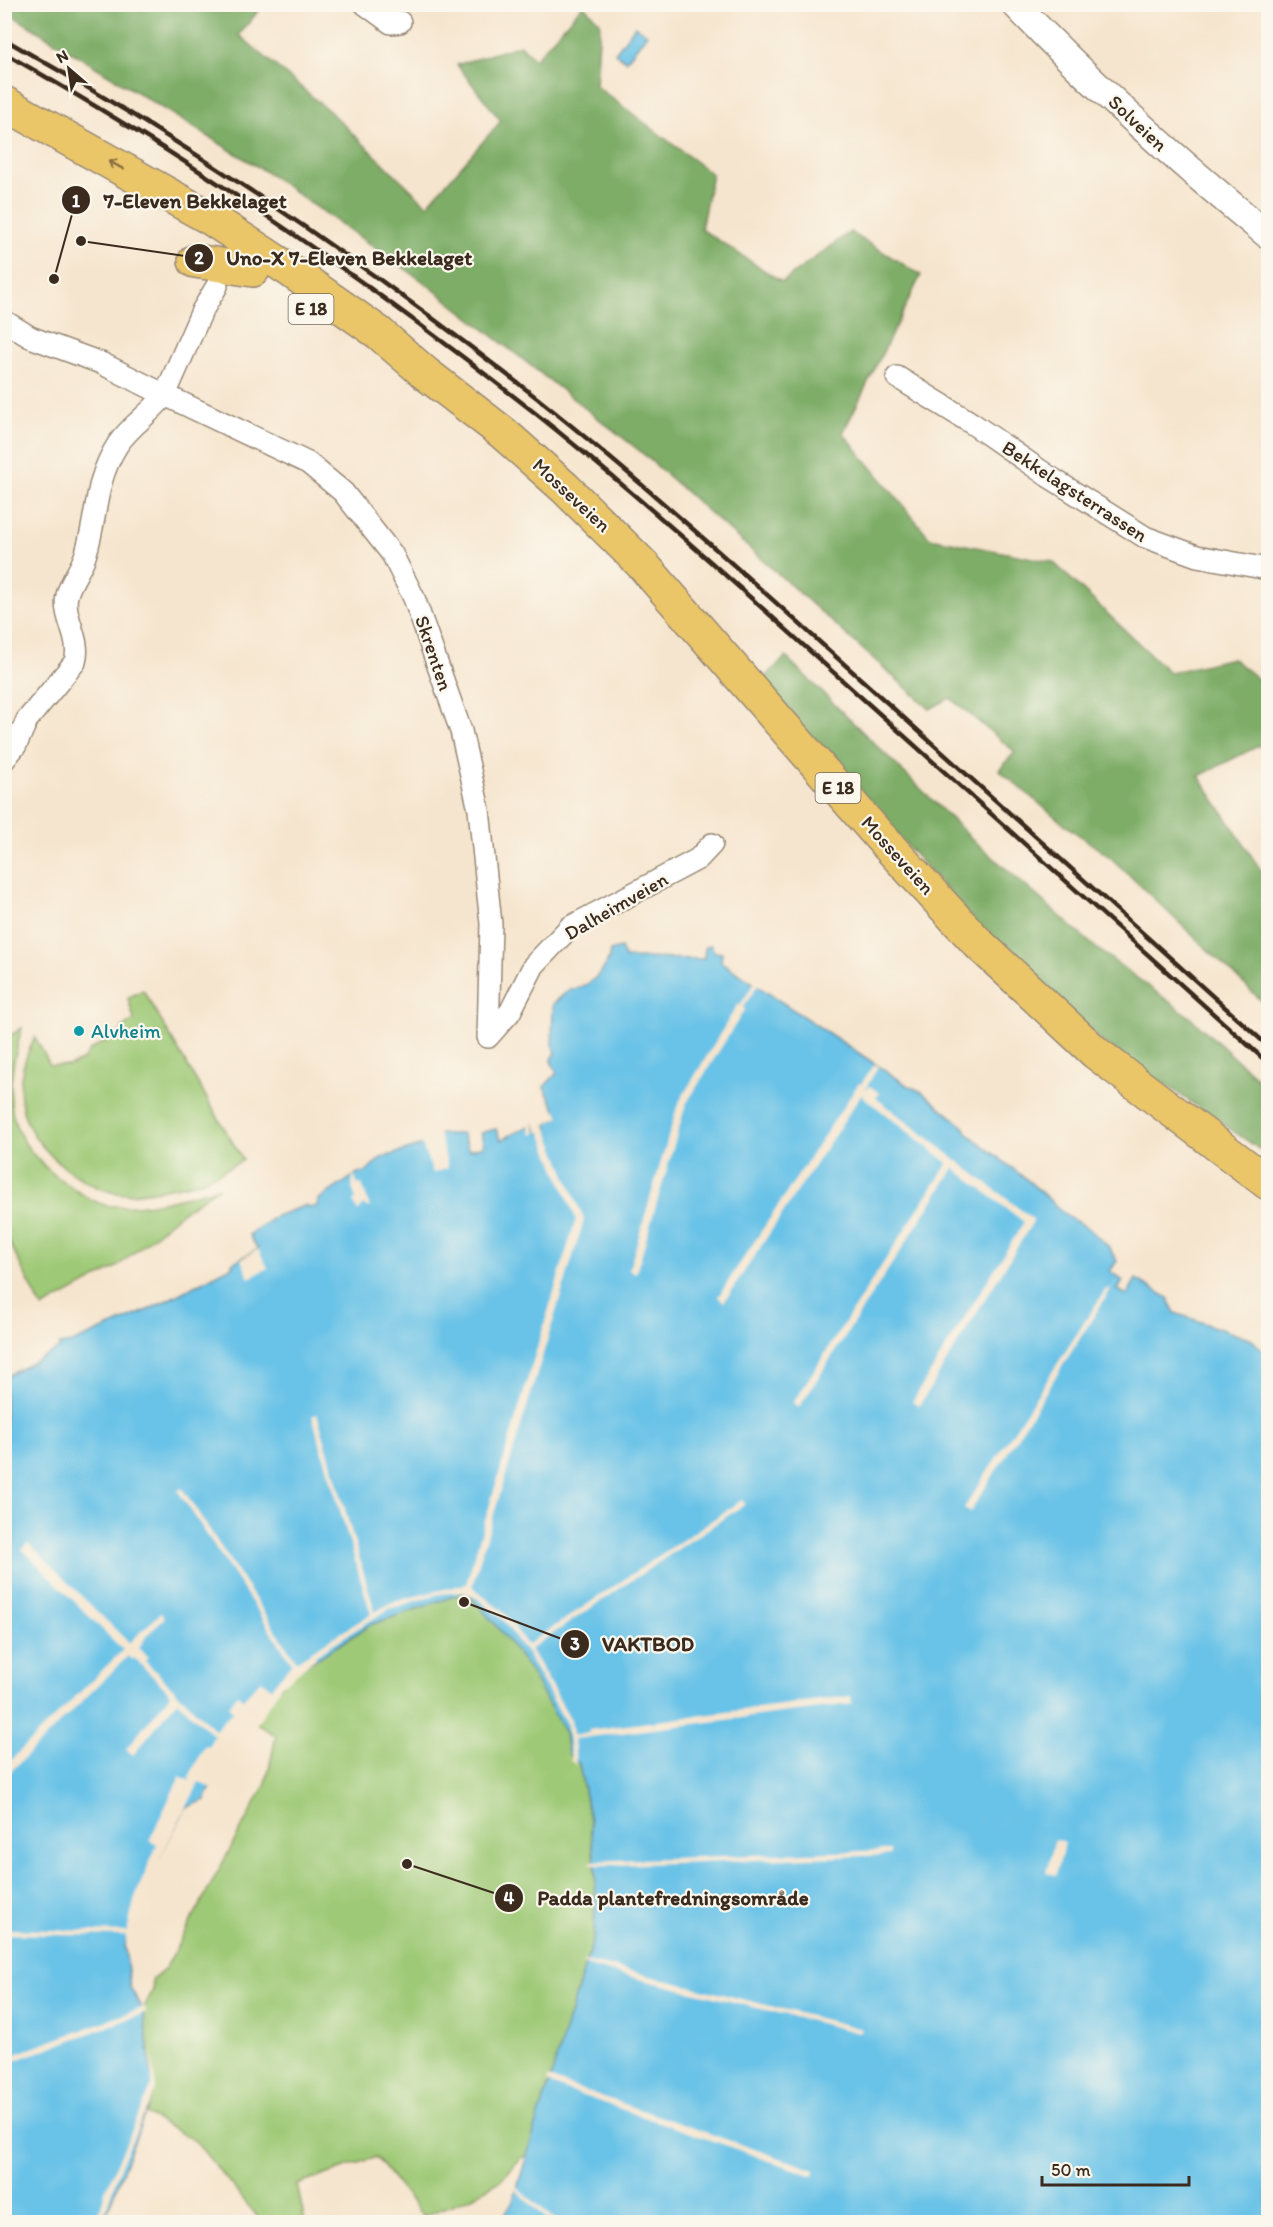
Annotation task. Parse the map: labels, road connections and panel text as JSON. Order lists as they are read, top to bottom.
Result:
{
  "streets": {
    "highway": ["E 18", "Mosseveien"],
    "street": [
      "Solveien",
      "Bekkelagsterrassen",
      "Skrenten",
      "Dalheimveien"
    ]
  },
  "crossings": [
    ["E 18", "Mosseveien"],
    ["Skrenten", "Dalheimveien"]
  ],
  "places": [
    "Uno-X 7-Eleven Bekkelaget",
    "7-Eleven Bekkelaget",
    "Alvheim",
    "VAKTBOD",
    "Padda plantefredningsområde"
  ],
  "scale_bar": "50 m",
  "north": "top left"
}
